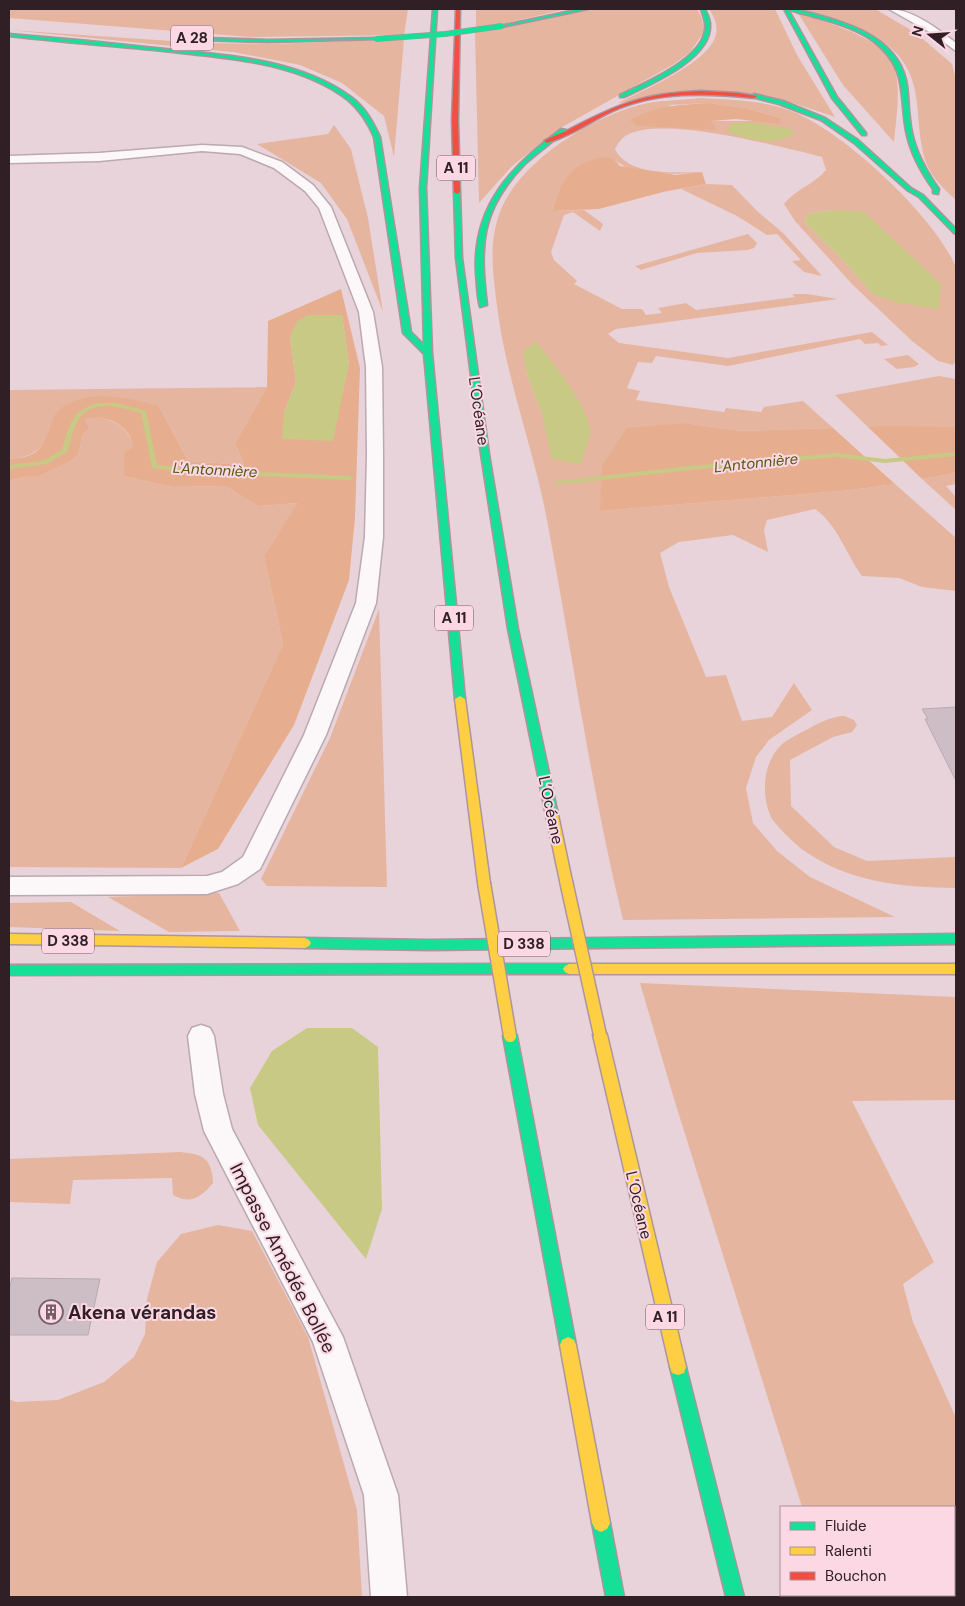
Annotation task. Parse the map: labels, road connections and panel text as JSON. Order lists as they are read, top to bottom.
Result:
{
  "streets": {
    "main road": [
      "A 28",
      "A 11",
      "L’Océane",
      "D 338"
    ],
    "street": ["Impasse Amédée Bollée"]
  },
  "water": ["L'Antonnière"],
  "places": {
    "building": ["Akena vérandas"]
  },
  "legend": ["Fluide", "Ralenti", "Bouchon"],
  "north": "left"
}
